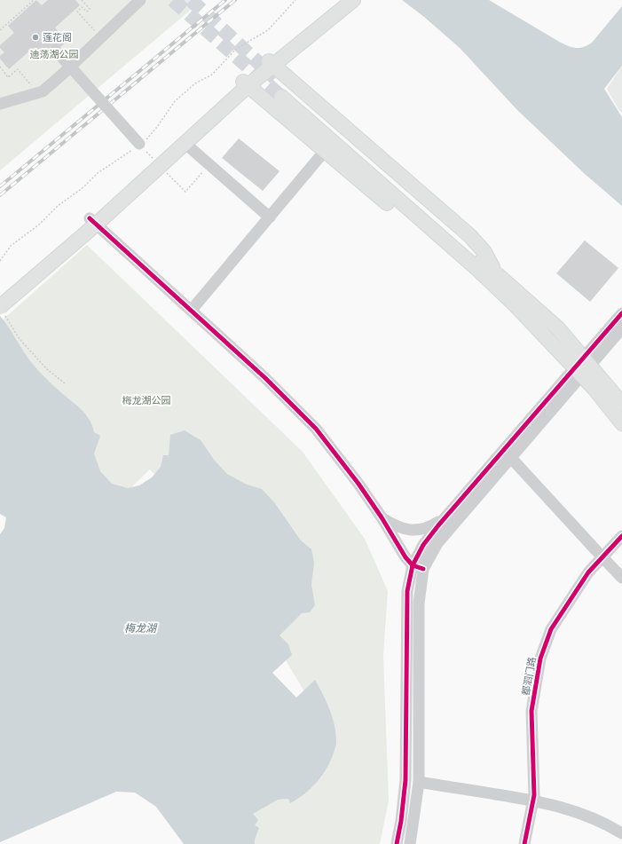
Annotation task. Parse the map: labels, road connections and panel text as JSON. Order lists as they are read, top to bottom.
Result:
{
  "streets": {
    "street": ["都泗门路"]
  },
  "water": ["梅龙湖"],
  "parks": ["迪荡湖公园", "梅龙湖公园"],
  "places": ["莲花阁"]
}
